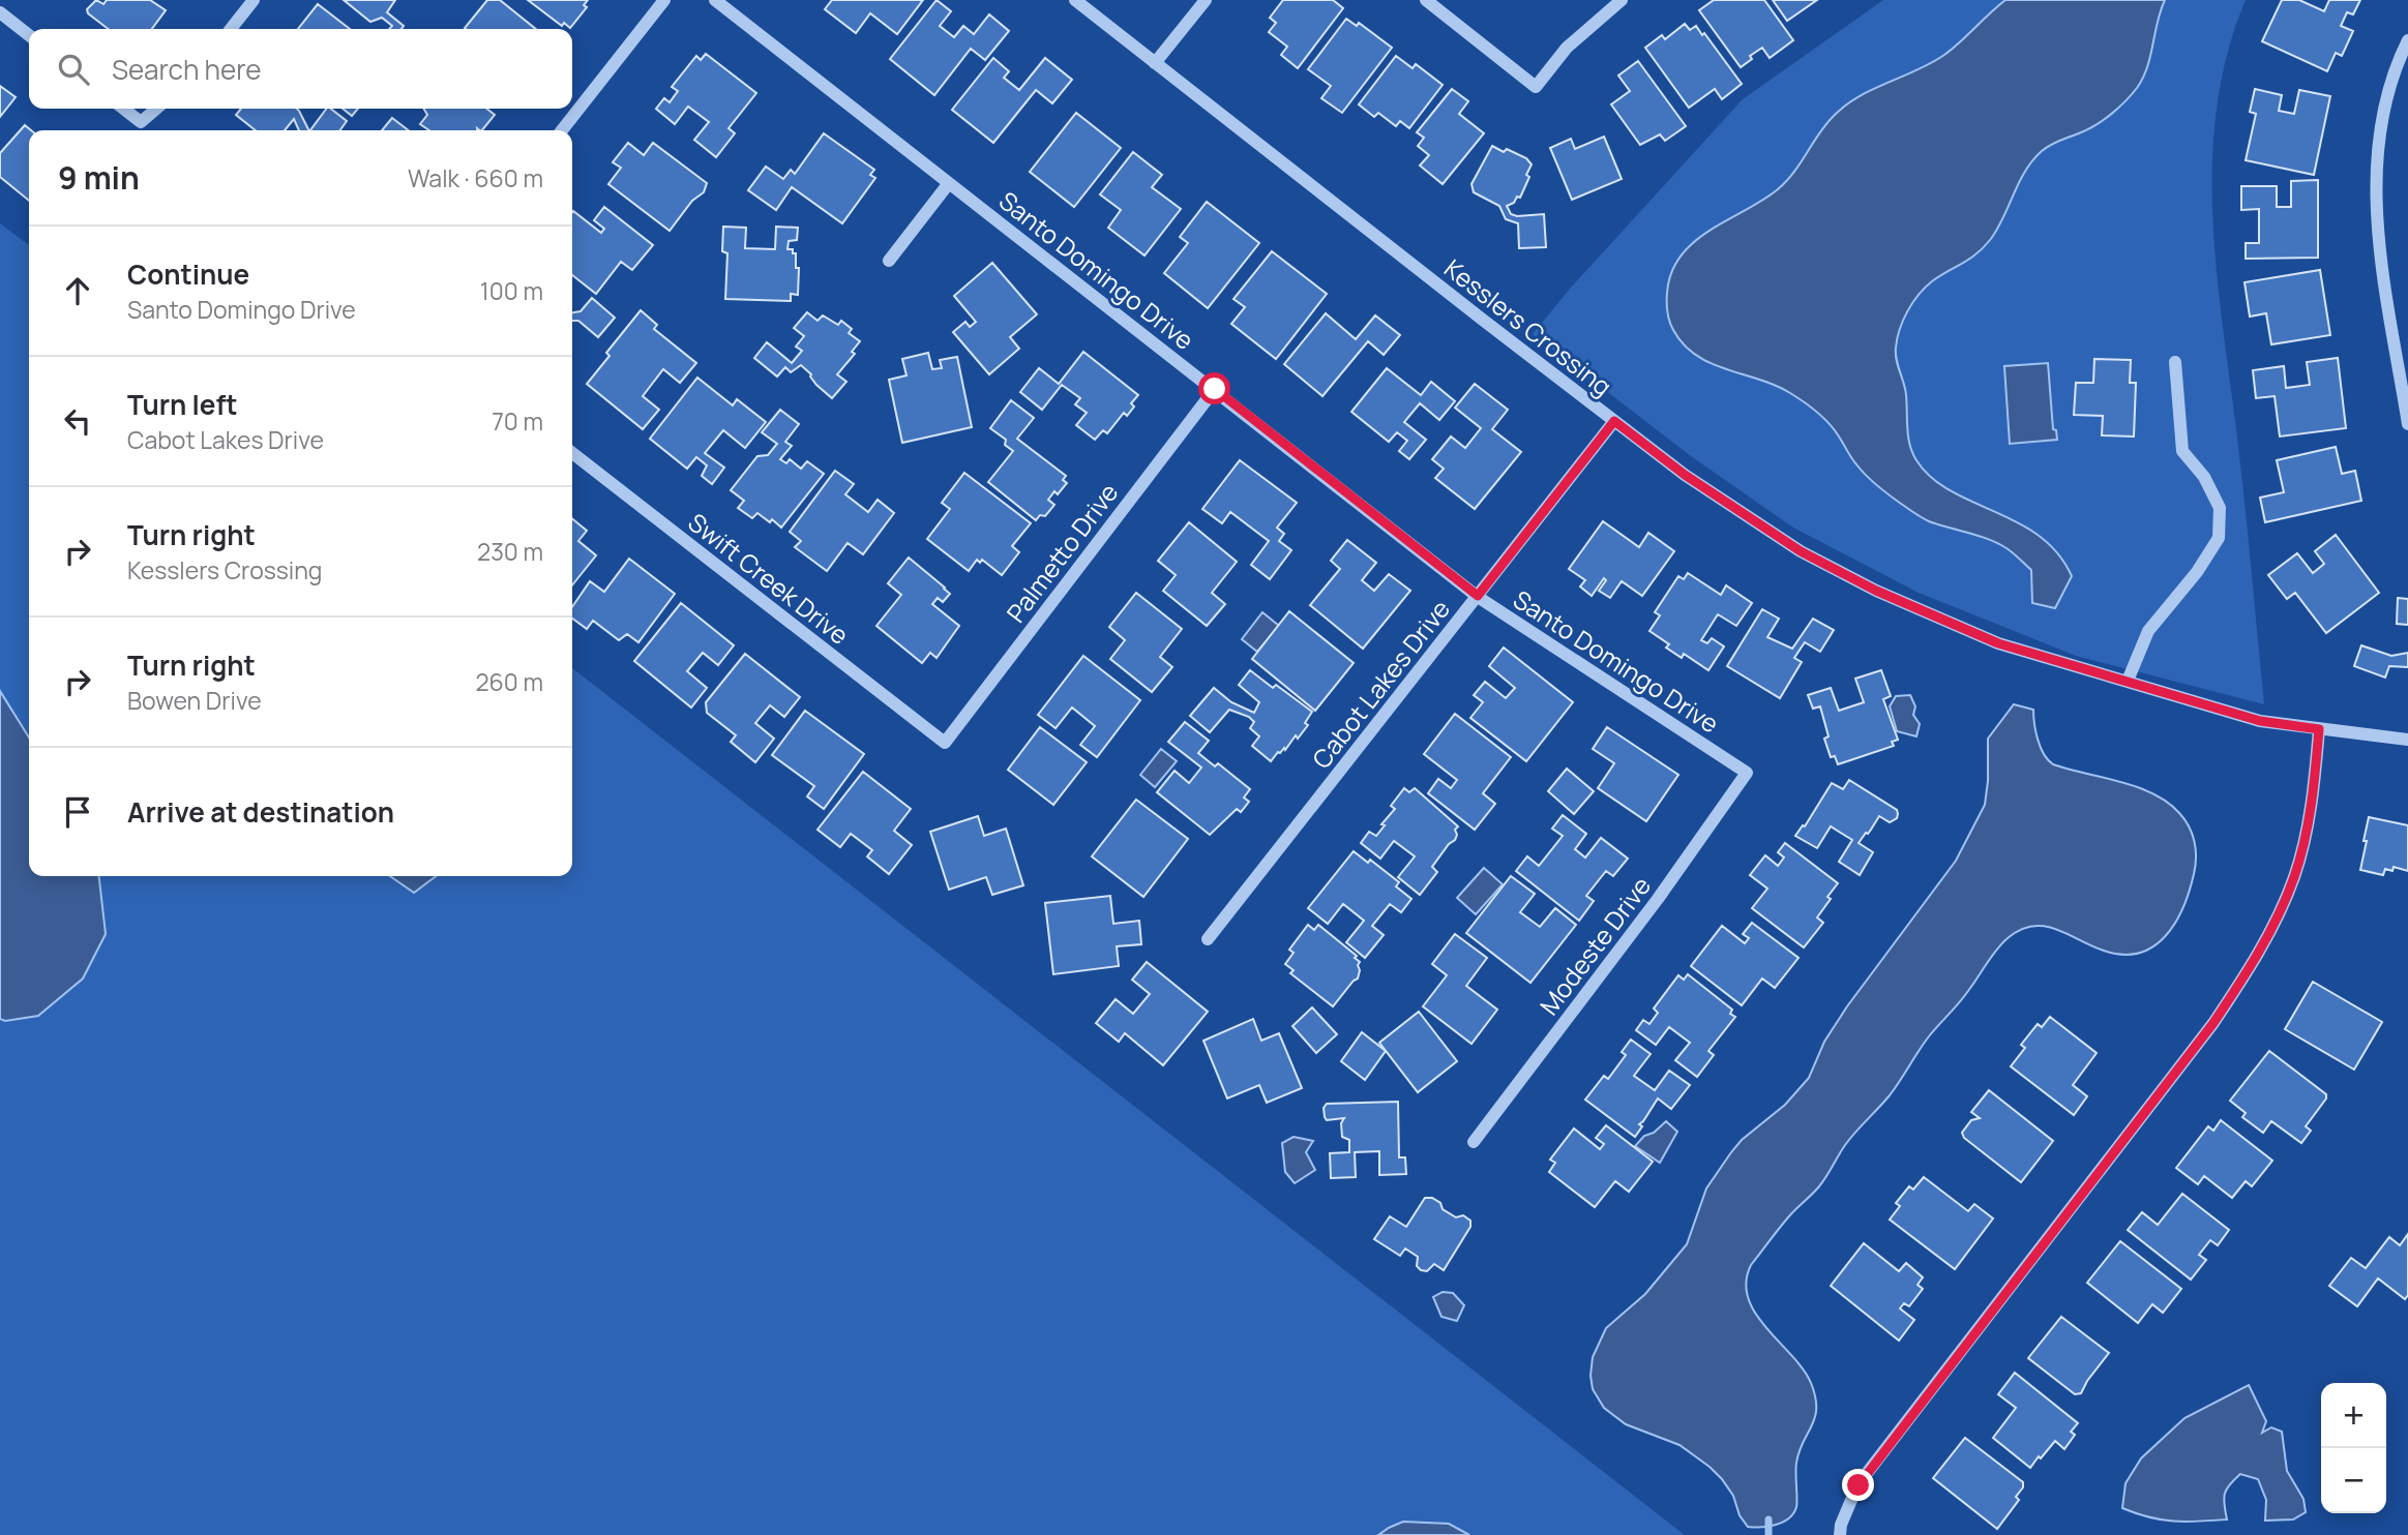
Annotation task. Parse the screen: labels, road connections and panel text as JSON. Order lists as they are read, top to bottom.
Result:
{
  "streets": {
    "street": [
      "Santo Domingo Drive",
      "Kesslers Crossing",
      "Palmetto Drive",
      "Swift Creek Drive",
      "Cabot Lakes Drive",
      "Modeste Drive"
    ]
  },
  "crossings": [
    ["Santo Domingo Drive", "Palmetto Drive"],
    ["Santo Domingo Drive", "Cabot Lakes Drive"],
    ["Santo Domingo Drive", "Modeste Drive"],
    ["Kesslers Crossing", "Cabot Lakes Drive"],
    ["Palmetto Drive", "Swift Creek Drive"]
  ],
  "page": {
    "search": "Search here",
    "heading": ["9 min", "Walk · 660 m"],
    "list": [
      ["Continue", "Santo Domingo Drive", "100 m"],
      ["Turn left", "Cabot Lakes Drive", "70 m"],
      ["Turn right", "Kesslers Crossing", "230 m"],
      ["Turn right", "Bowen Drive", "260 m"],
      "Arrive at destination"
    ],
    "map_buttons": ["+", "−"]
  }
}
